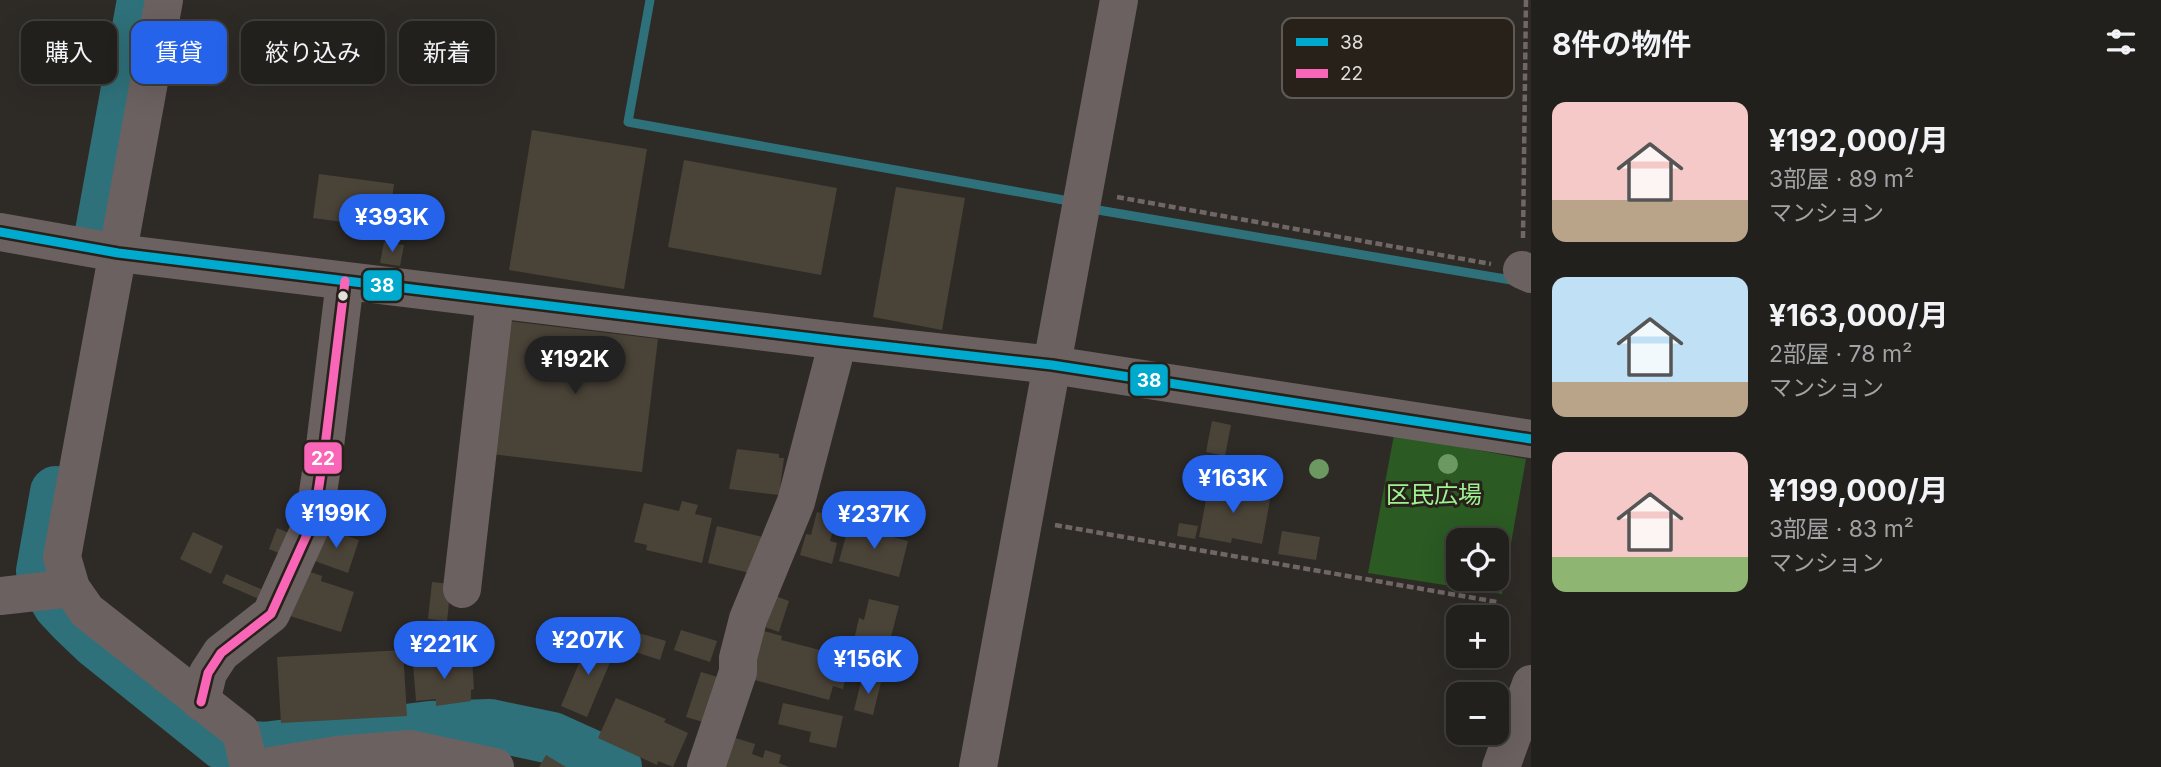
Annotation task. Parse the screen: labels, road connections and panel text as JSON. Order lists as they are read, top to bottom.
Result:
{
  "parks": ["区民広場"],
  "lines": ["transit line 38", "transit line 22"],
  "legend": ["38", "22"],
  "page": {
    "heading": "8件の物件",
    "chip": [
      "購入",
      "賃貸",
      "絞り込み",
      "新着"
    ],
    "list": [
      {
        "name": "¥192,000/月",
        "note": "3部屋 · 89 m² · マンション"
      },
      {
        "name": "¥163,000/月",
        "note": "2部屋 · 78 m² · マンション"
      },
      {
        "name": "¥199,000/月",
        "note": "3部屋 · 83 m² · マンション"
      }
    ],
    "price": [
      "¥393K",
      "¥192K",
      "¥163K",
      "¥199K",
      "¥237K",
      "¥207K",
      "¥221K",
      "¥156K"
    ],
    "map_buttons": ["+", "−"]
  }
}
